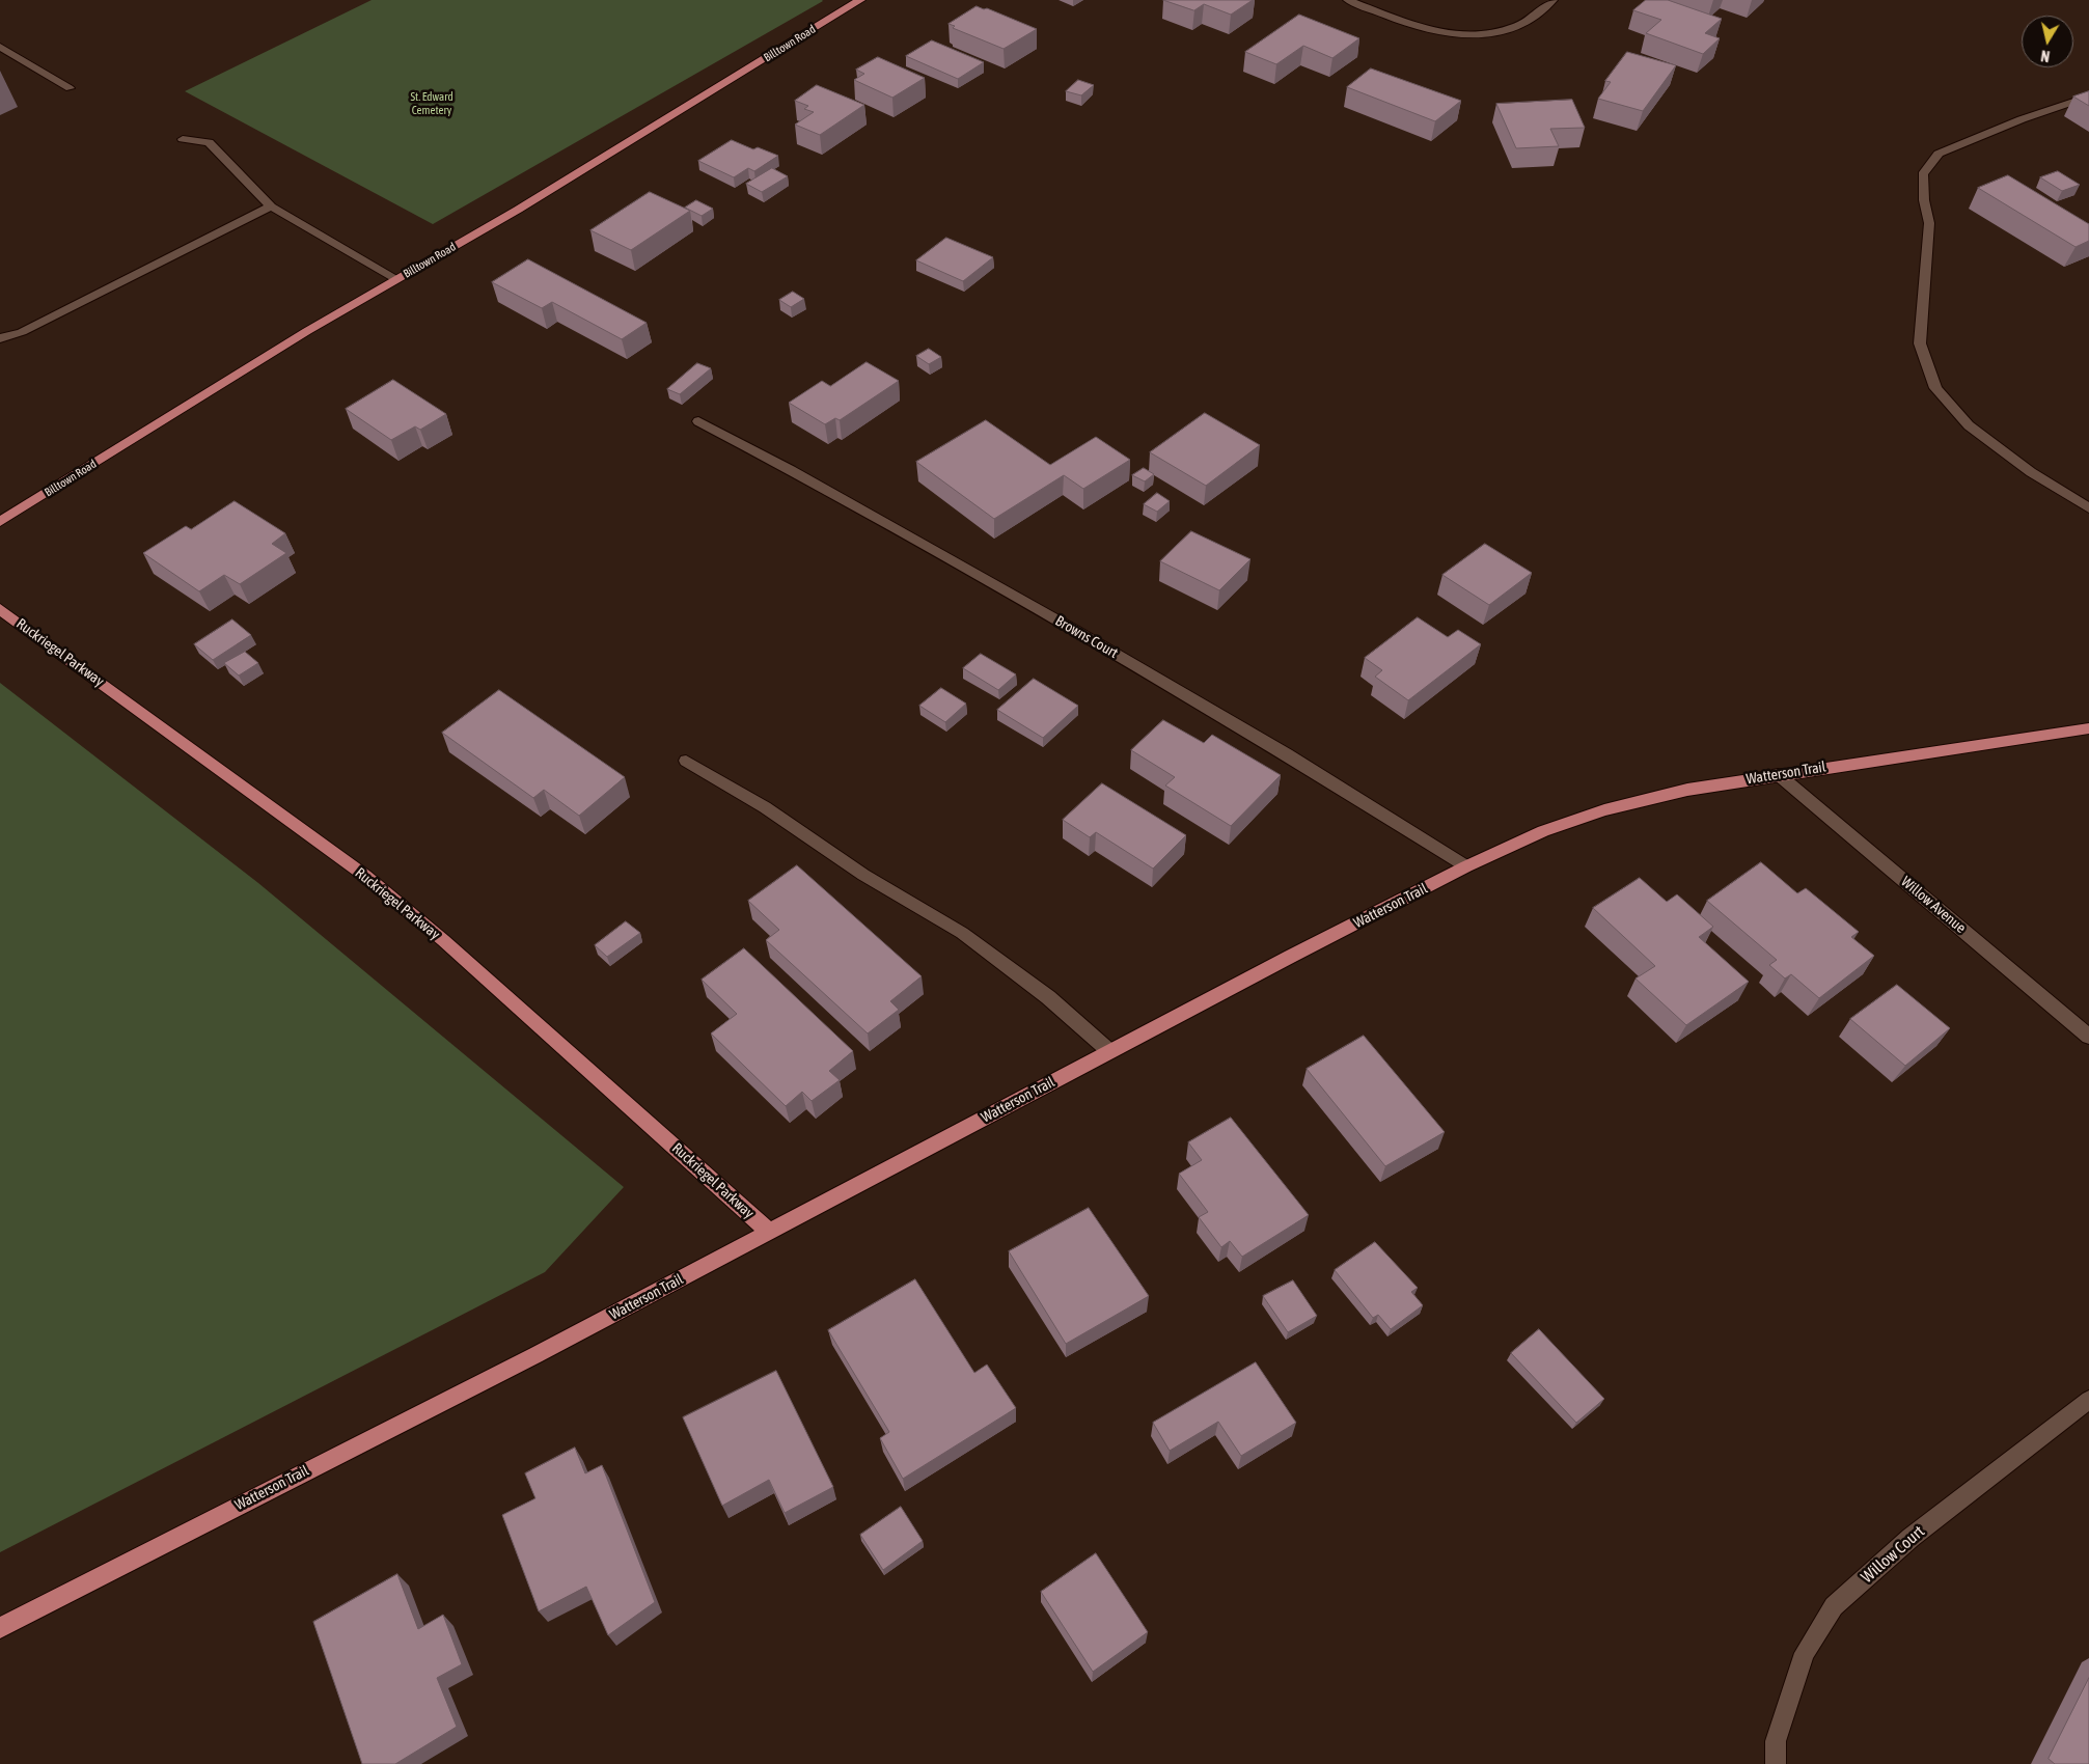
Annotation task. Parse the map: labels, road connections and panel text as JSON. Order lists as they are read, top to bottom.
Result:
{
  "streets": {
    "main road": ["Billtown Road", "Ruckriegel Parkway", "Watterson Trail"],
    "street": ["Browns Court", "Willow Avenue", "Willow Court"]
  },
  "crossings": [
    ["Browns Court", "Watterson Trail"],
    ["Ruckriegel Parkway", "Watterson Trail"],
    ["Watterson Trail", "Willow Avenue"]
  ],
  "parks": ["St. Edward Cemetery"],
  "north": "bottom"
}
